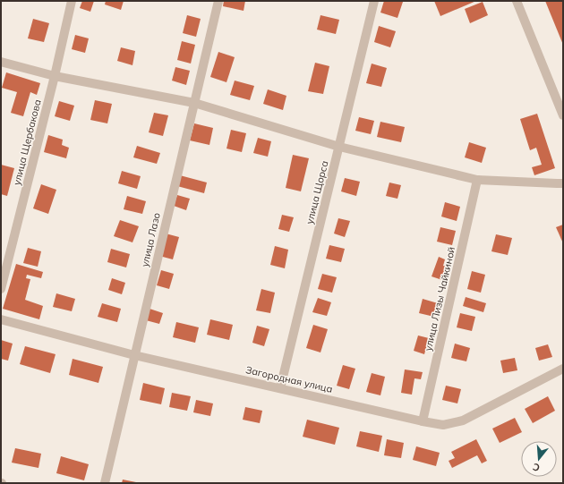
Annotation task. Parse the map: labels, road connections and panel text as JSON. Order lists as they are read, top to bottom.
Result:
{
  "streets": {
    "street": [
      "улица Щербакова",
      "улица Щорса",
      "улица Лазо",
      "улица Лизы Чайкиной",
      "Загородная улица"
    ]
  },
  "crossings": [
    ["улица Щорса", "Загородная улица"],
    ["улица Лазо", "Загородная улица"],
    ["улица Лизы Чайкиной", "Загородная улица"]
  ],
  "north": "bottom"
}
